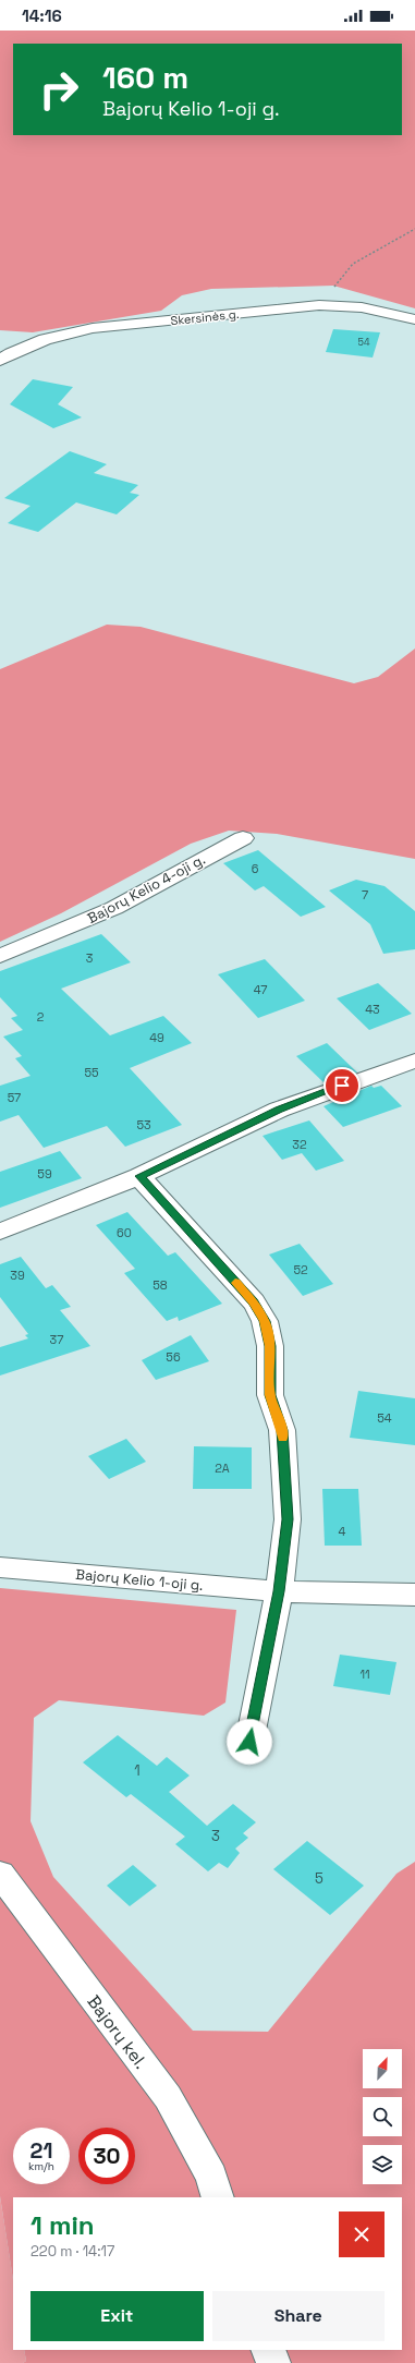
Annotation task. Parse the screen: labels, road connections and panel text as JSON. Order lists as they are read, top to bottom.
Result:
{
  "streets": {
    "street": [
      "Skersinės g.",
      "Bajorų Kelio 4-oji g.",
      "Bajorų Kelio 1-oji g.",
      "Bajorų kel."
    ]
  },
  "house_numbers": [
    "54",
    "6",
    "7",
    "3",
    "47",
    "43",
    "2",
    "49",
    "55",
    "57",
    "53",
    "32",
    "59",
    "60",
    "52",
    "39",
    "58",
    "37",
    "56",
    "54",
    "2A",
    "4",
    "11",
    "1",
    "3",
    "5"
  ],
  "north": "top right",
  "page": {
    "status": "14:16",
    "turn": ["160 m", "Bajorų Kelio 1-oji g."],
    "speed": "21 km/h",
    "limit": "30",
    "heading": ["1 min", "220 m · 14:17"],
    "buttons": ["Exit", "Share"]
  }
}
